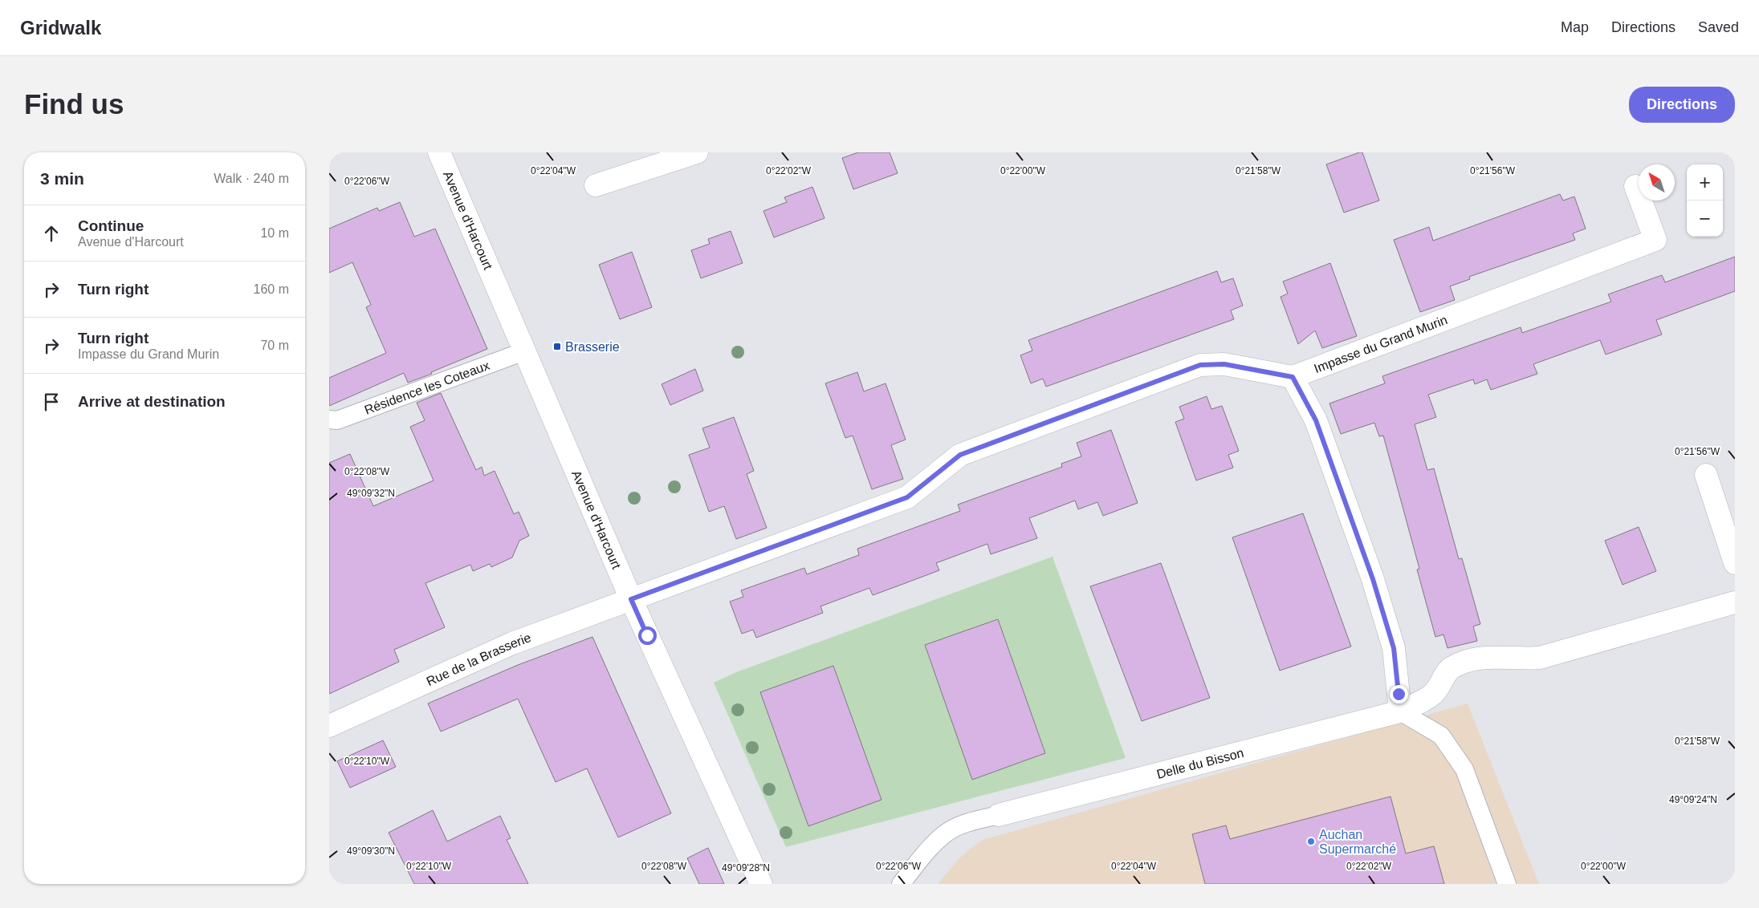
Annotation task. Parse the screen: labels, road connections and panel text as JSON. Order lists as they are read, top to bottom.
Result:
{
  "streets": {
    "street": [
      "Avenue d'Harcourt",
      "Impasse du Grand Murin",
      "Rue de la Brasserie",
      "Delle du Bisson"
    ],
    "lane": ["Résidence les Coteaux"]
  },
  "crossings": [
    ["Avenue d'Harcourt", "Résidence les Coteaux"],
    ["Avenue d'Harcourt", "Rue de la Brasserie"],
    ["Impasse du Grand Murin", "Rue de la Brasserie"]
  ],
  "places": {
    "transit": ["Brasserie"],
    "other": ["Auchan Supermarché"]
  },
  "north": "top left",
  "page": {
    "header": "Gridwalk",
    "nav": ["Map", "Directions", "Saved"],
    "buttons": "Directions",
    "title": "Find us",
    "heading": ["3 min", "Walk · 240 m"],
    "map_buttons": ["+", "−"],
    "list": [
      ["Continue", "Avenue d'Harcourt", "10 m"],
      ["Turn right", "160 m"],
      ["Turn right", "Impasse du Grand Murin", "70 m"],
      "Arrive at destination"
    ]
  },
  "coordinates": [
    "0°22'00\"W",
    "0°22'04\"W",
    "0°22'02\"W",
    "0°21'58\"W",
    "0°21'56\"W",
    "0°22'06\"W",
    "0°22'08\"W",
    "49°09'32\"N",
    "0°22'10\"W",
    "49°09'24\"N",
    "49°09'30\"N",
    "49°09'28\"N"
  ]
}
